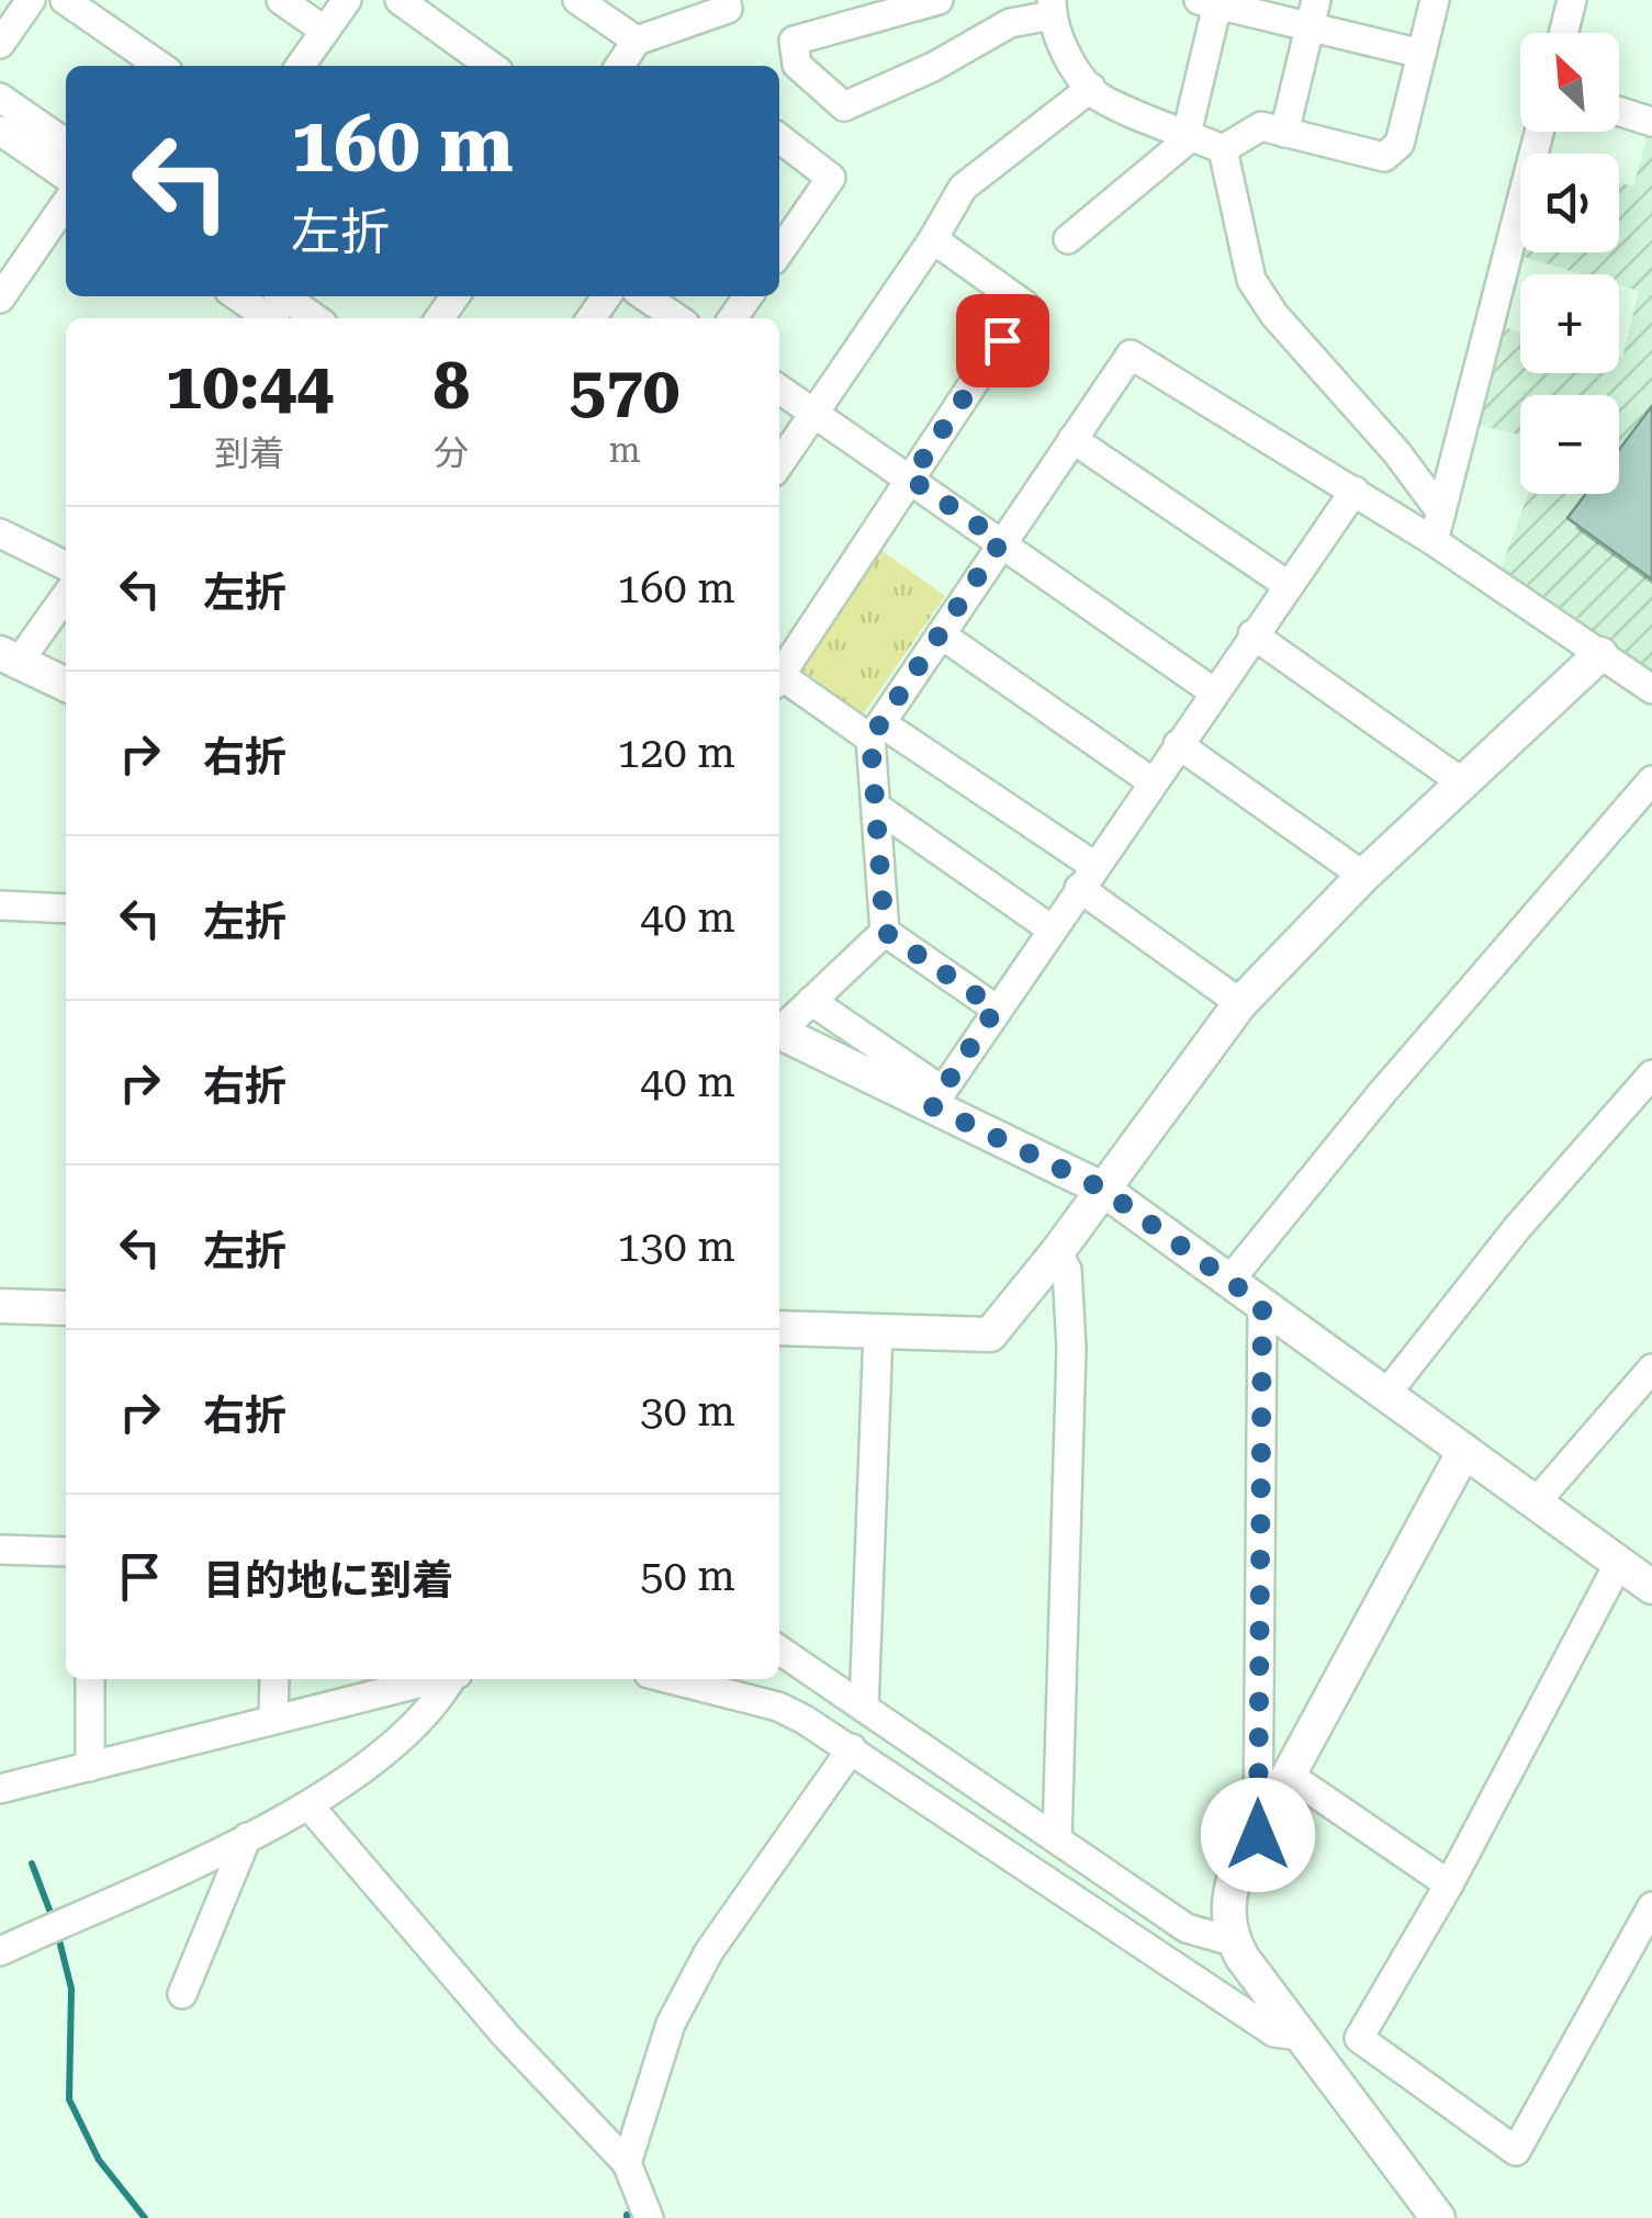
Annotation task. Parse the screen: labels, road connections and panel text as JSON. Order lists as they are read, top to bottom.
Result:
{
  "north": "top left",
  "page": {
    "map_buttons": ["+", "−"],
    "turn": ["160 m", "左折"],
    "eta": [
      "10:44",
      "到着",
      "8",
      "分",
      "570",
      "m"
    ],
    "list": [
      {
        "name": "左折",
        "value": "160 m"
      },
      {
        "name": "右折",
        "value": "120 m"
      },
      {
        "name": "左折",
        "value": "40 m"
      },
      {
        "name": "右折",
        "value": "40 m"
      },
      {
        "name": "左折",
        "value": "130 m"
      },
      {
        "name": "右折",
        "value": "30 m"
      },
      {
        "name": "目的地に到着",
        "value": "50 m"
      }
    ]
  }
}
